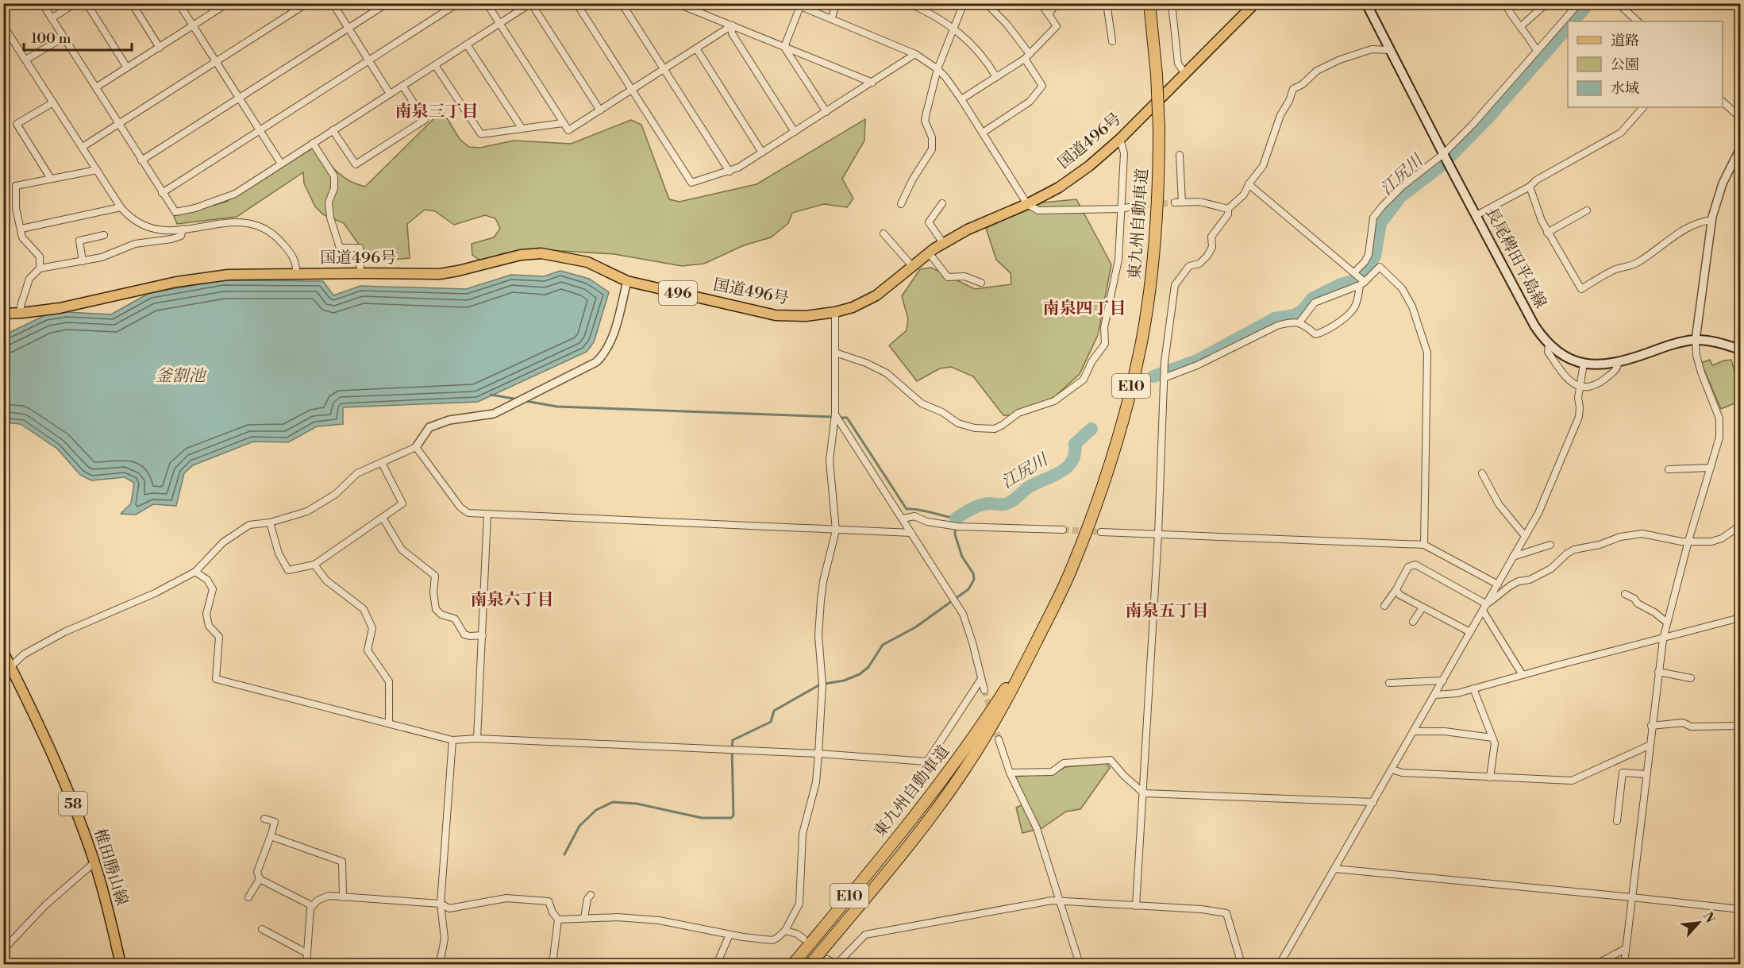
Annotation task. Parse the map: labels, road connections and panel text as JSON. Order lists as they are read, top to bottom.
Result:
{
  "streets": {
    "highway": ["東九州自動車道", "E10"],
    "main road": [
      "国道496号",
      "長尾稗田平島線",
      "496",
      "58",
      "椎田勝山線"
    ]
  },
  "districts": [
    "南泉三丁目",
    "南泉四丁目",
    "南泉六丁目",
    "南泉五丁目"
  ],
  "water": ["江尻川", "釜割池"],
  "legend": ["道路", "公園", "水域"],
  "scale_bar": "100 m",
  "north": "top right"
}
